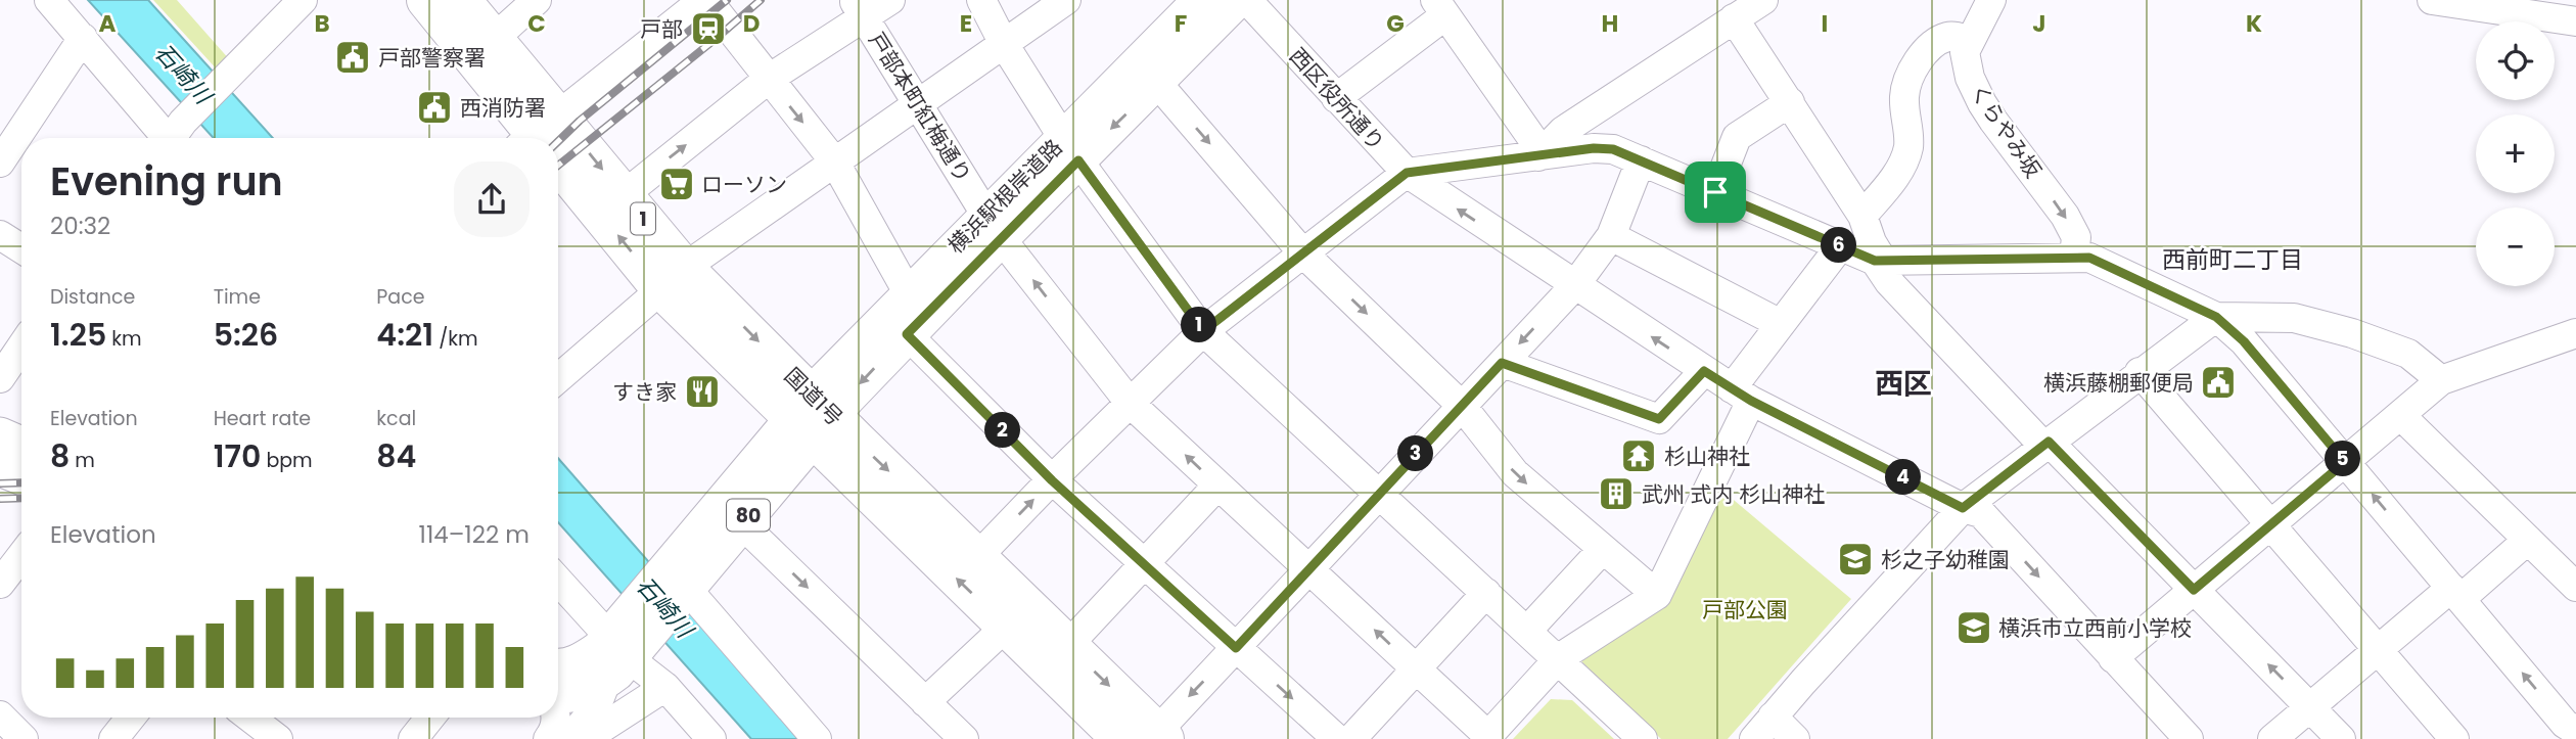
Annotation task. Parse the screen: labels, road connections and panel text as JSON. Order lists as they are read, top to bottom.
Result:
{
  "streets": {
    "highway": ["1", "国道1号"],
    "main road": ["横浜駅根岸道路", "80"],
    "street": ["西区役所通り", "戸部本町紅梅通り", "くらやみ坂"]
  },
  "crossings": [
    ["戸部本町紅梅通り", "横浜駅根岸道路"],
    ["横浜駅根岸道路", "国道1号"],
    ["横浜駅根岸道路", "80"],
    ["国道1号", "80"]
  ],
  "districts": ["西前町二丁目", "西区"],
  "water": ["石崎川"],
  "parks": ["戸部公園"],
  "places": {
    "station": ["戸部"],
    "public building": ["戸部警察署", "西消防署", "横浜藤棚郵便局"],
    "supermarket": ["ローソン"],
    "restaurant": ["すき家"],
    "temple": ["杉山神社"],
    "building": ["武州 式内 杉山神社"],
    "school or university": ["杉之子幼稚園", "横浜市立西前小学校"]
  },
  "page": {
    "map_buttons": ["+", "−"],
    "heading": ["Evening run", "20:32"],
    "pins": [
      "6",
      "1",
      "2",
      "3",
      "5",
      "4"
    ],
    "stats": [
      ["Distance", "1.25 km"],
      ["Time", "5:26"],
      ["Pace", "4:21 /km"],
      ["Elevation", "8 m"],
      ["Heart rate", "170 bpm"],
      ["kcal", "84"]
    ],
    "chart": ["Elevation", "114–122 m"]
  },
  "grid": {
    "columns": [
      "A",
      "B",
      "C",
      "D",
      "E",
      "F",
      "G",
      "H",
      "I",
      "J",
      "K"
    ]
  }
}
